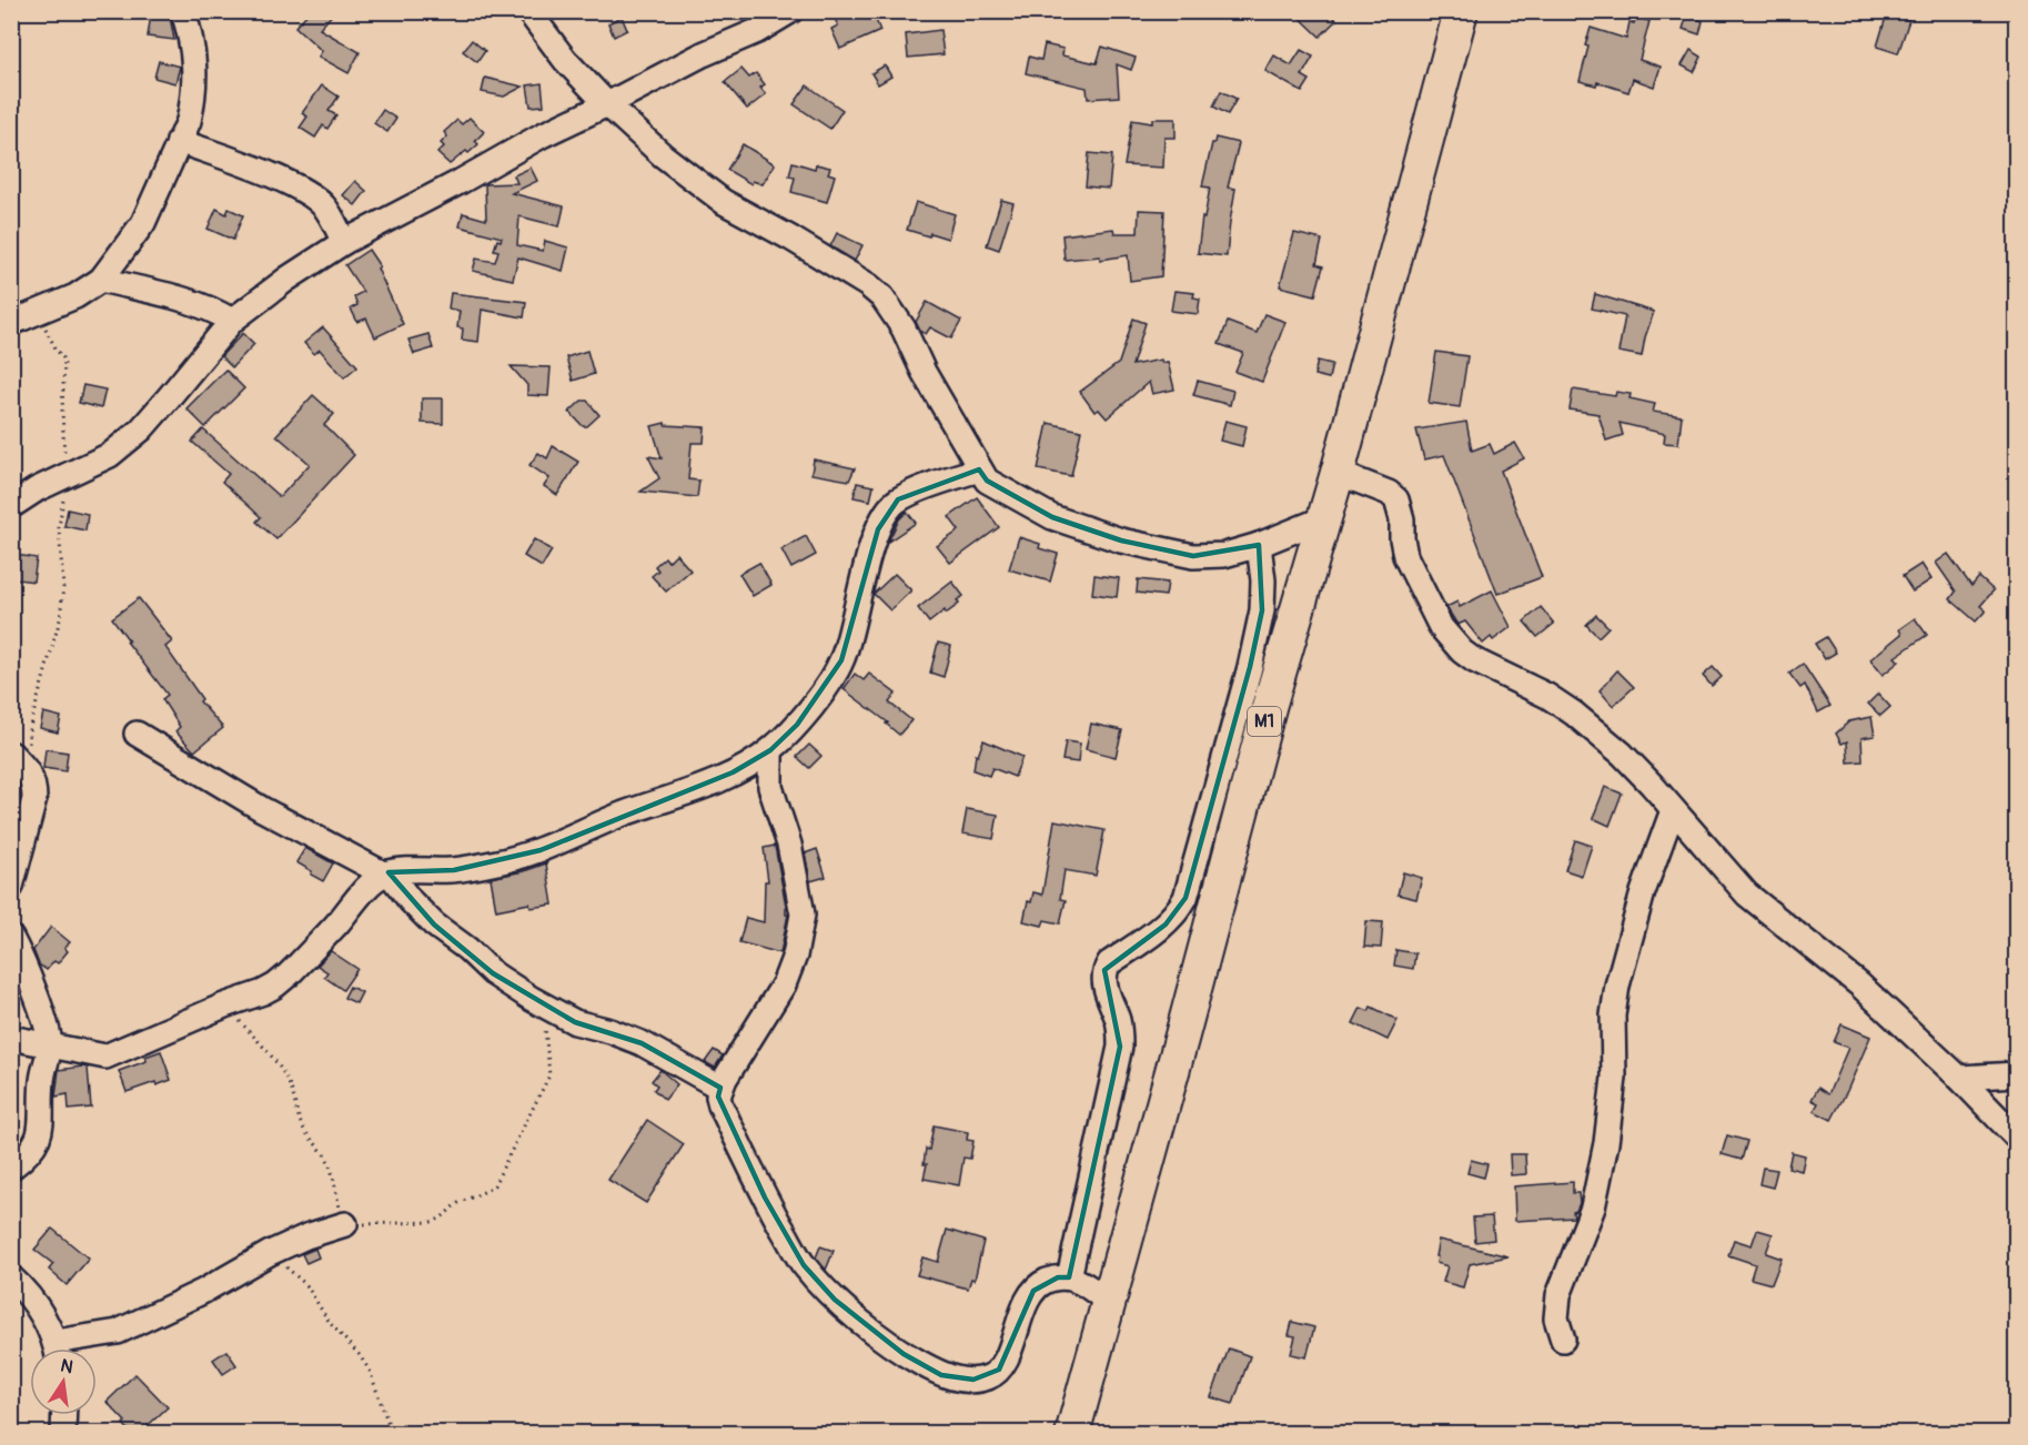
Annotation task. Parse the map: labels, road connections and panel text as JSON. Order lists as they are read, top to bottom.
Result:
{
  "streets": {
    "highway": ["M1"]
  },
  "north": "top"
}
